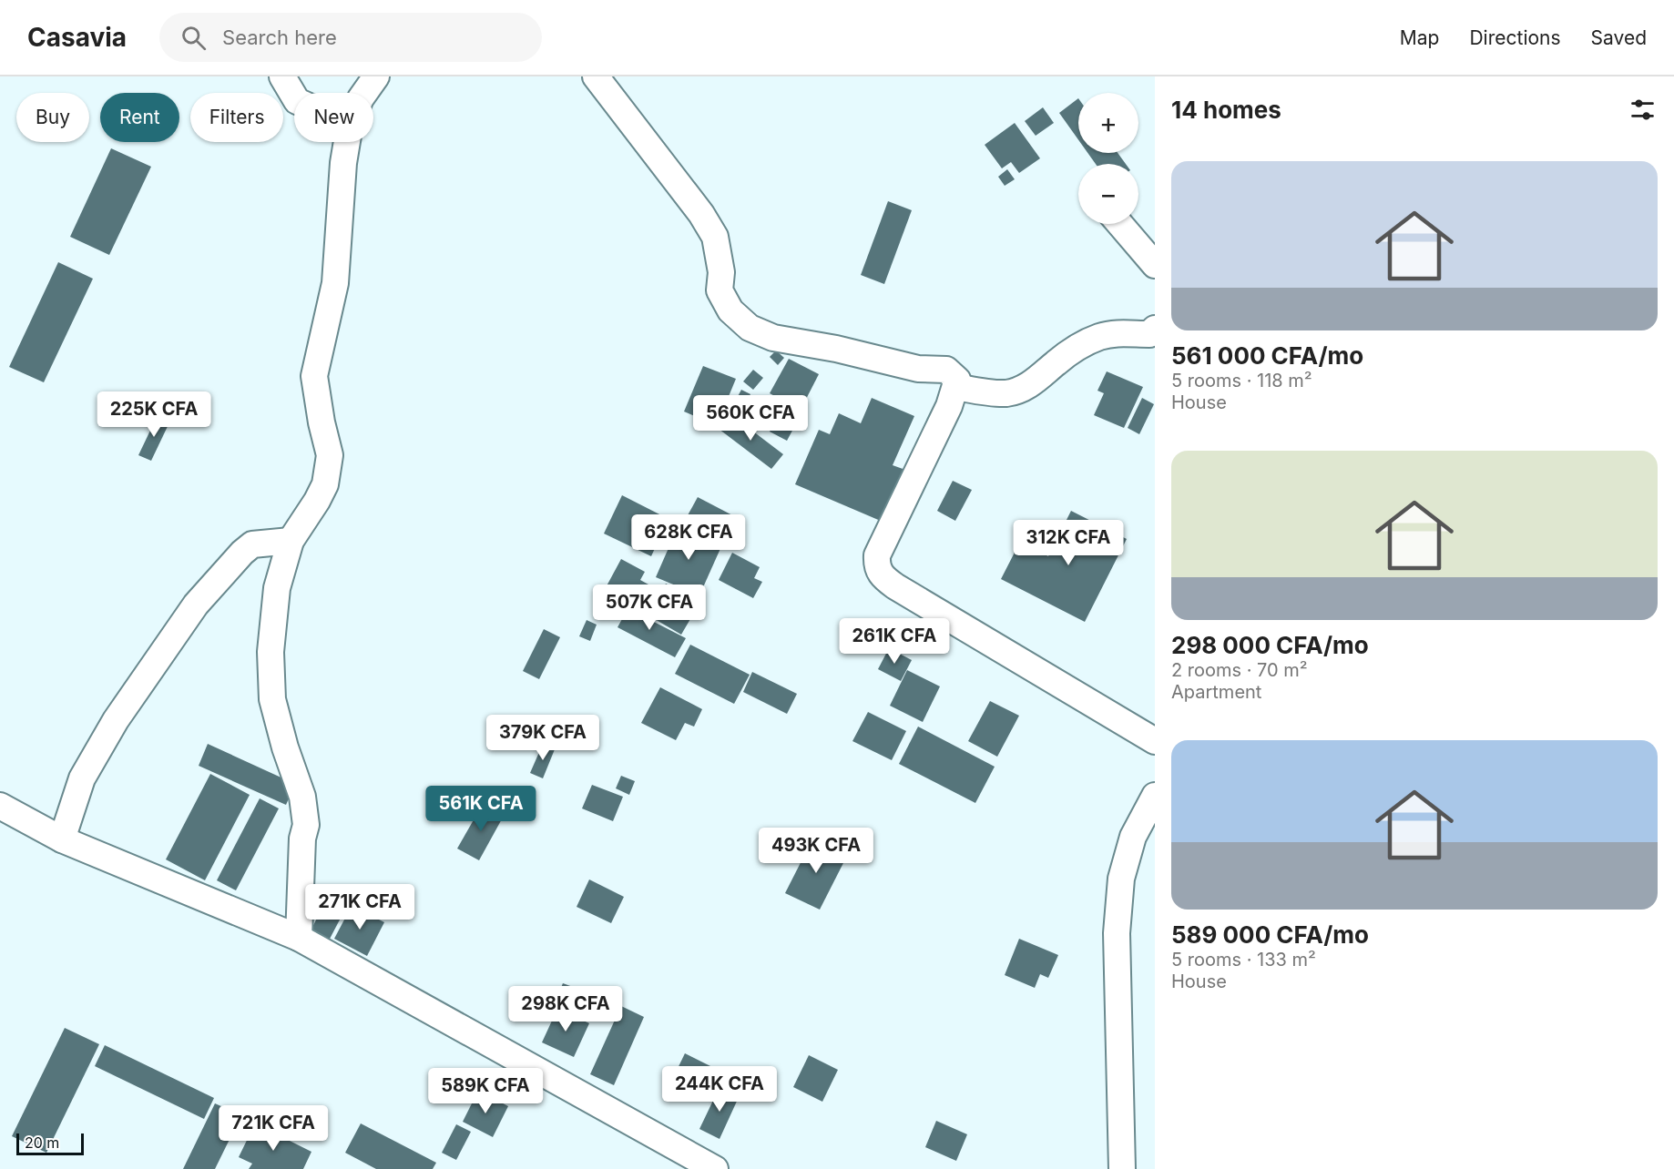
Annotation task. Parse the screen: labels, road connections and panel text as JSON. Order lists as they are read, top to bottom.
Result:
{
  "scale_bar": "20 m",
  "page": {
    "header": "Casavia",
    "search": "Search here",
    "nav": ["Map", "Directions", "Saved"],
    "heading": "14 homes",
    "map_buttons": ["+", "−"],
    "chip": [
      "Buy",
      "Rent",
      "Filters",
      "New"
    ],
    "list": [
      {
        "name": "561 000 CFA/mo",
        "note": "5 rooms · 118 m² · House"
      },
      {
        "name": "298 000 CFA/mo",
        "note": "2 rooms · 70 m² · Apartment"
      },
      {
        "name": "589 000 CFA/mo",
        "note": "5 rooms · 133 m² · House"
      }
    ],
    "price": [
      "225K CFA",
      "560K CFA",
      "628K CFA",
      "312K CFA",
      "507K CFA",
      "261K CFA",
      "379K CFA",
      "561K CFA",
      "493K CFA",
      "271K CFA",
      "298K CFA",
      "244K CFA",
      "589K CFA",
      "721K CFA"
    ],
    "scale": "20 m"
  }
}
